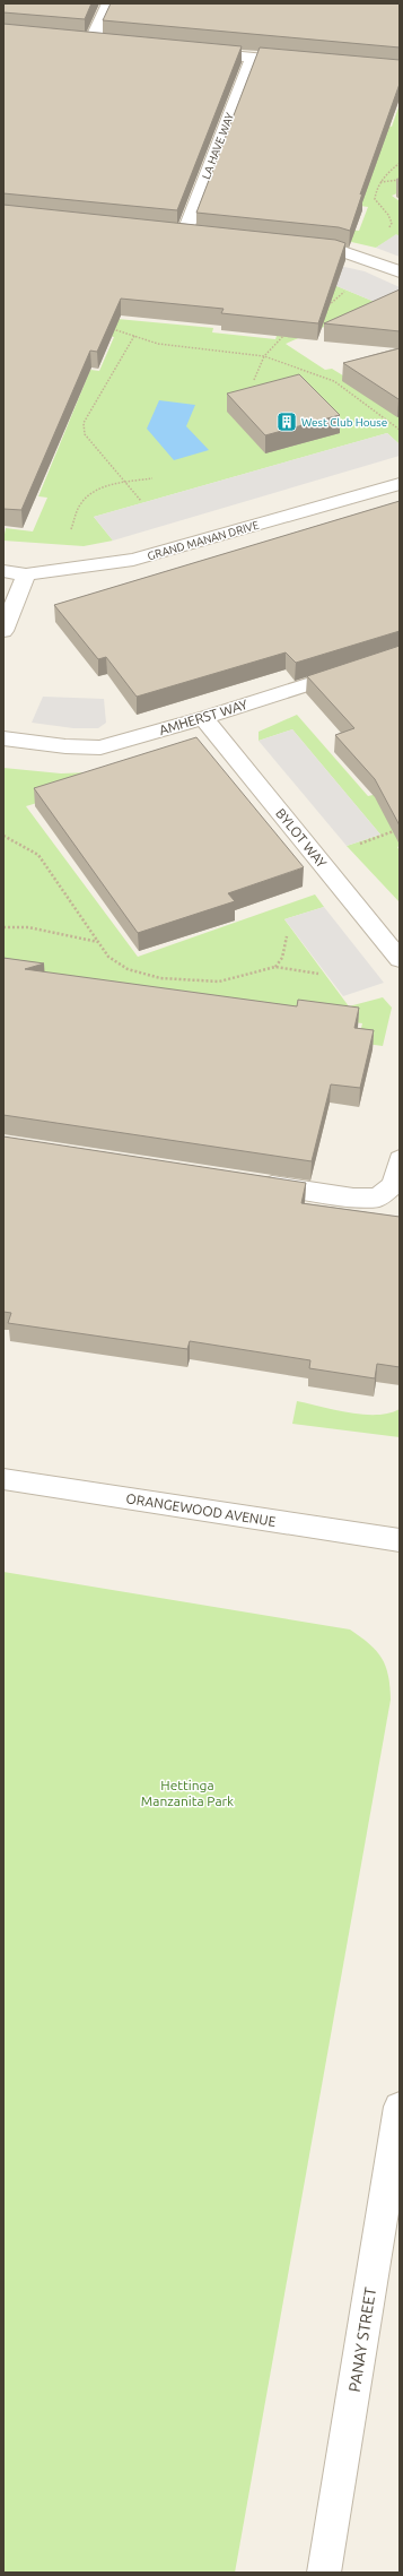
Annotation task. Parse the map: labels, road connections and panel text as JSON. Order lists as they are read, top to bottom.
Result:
{
  "streets": {
    "street": [
      "LA HAVE WAY",
      "GRAND MANAN DRIVE",
      "AMHERST WAY",
      "BYLOT WAY",
      "ORANGEWOOD AVENUE",
      "PANAY STREET"
    ]
  },
  "crossings": [
    ["AMHERST WAY", "BYLOT WAY"]
  ],
  "parks": ["Hettinga Manzanita Park"],
  "places": {
    "building": ["West Club House"]
  }
}
